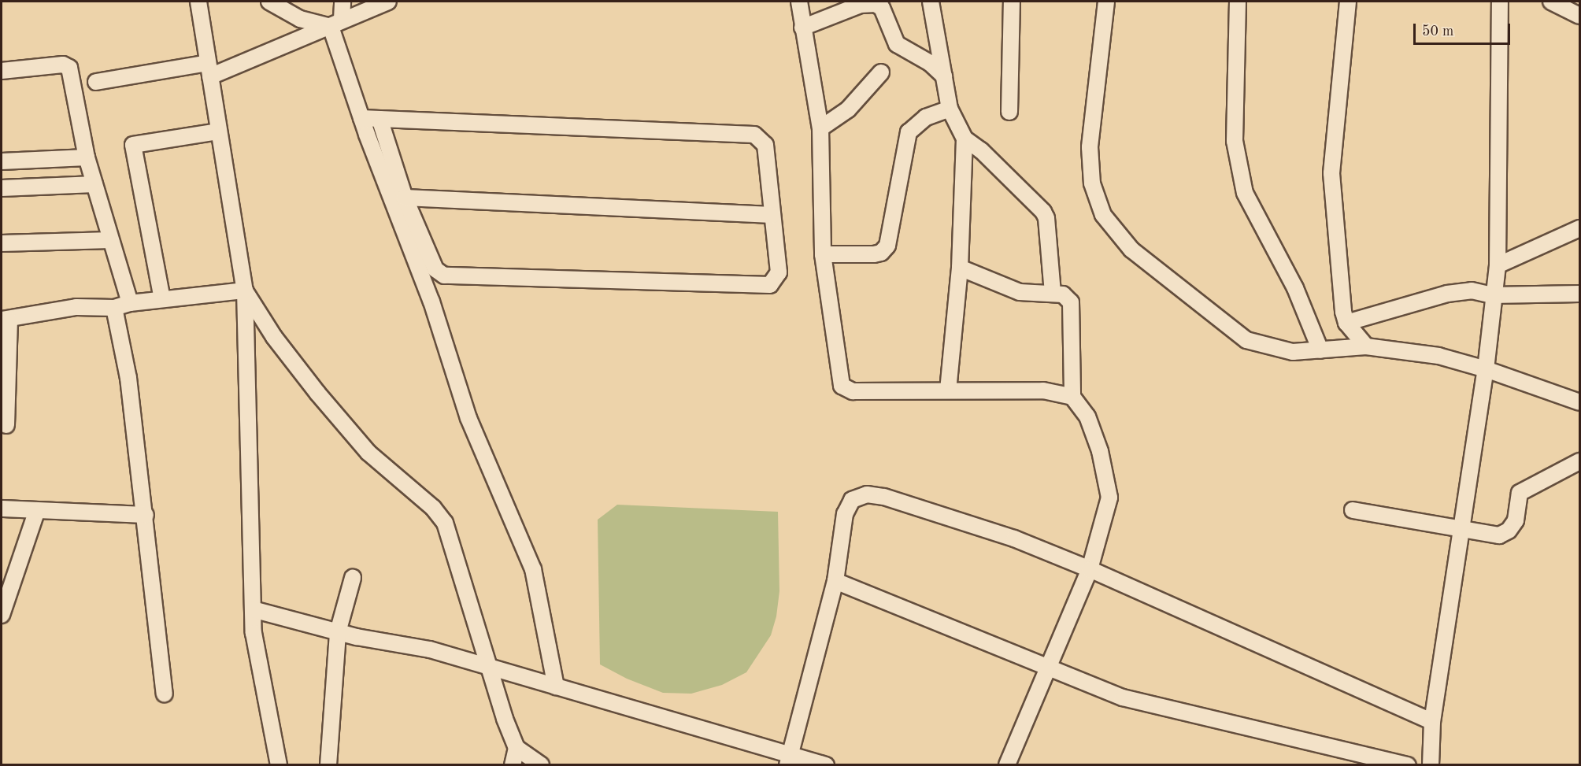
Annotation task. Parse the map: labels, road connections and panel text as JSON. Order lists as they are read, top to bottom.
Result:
{
  "scale_bar": "50 m"
}
